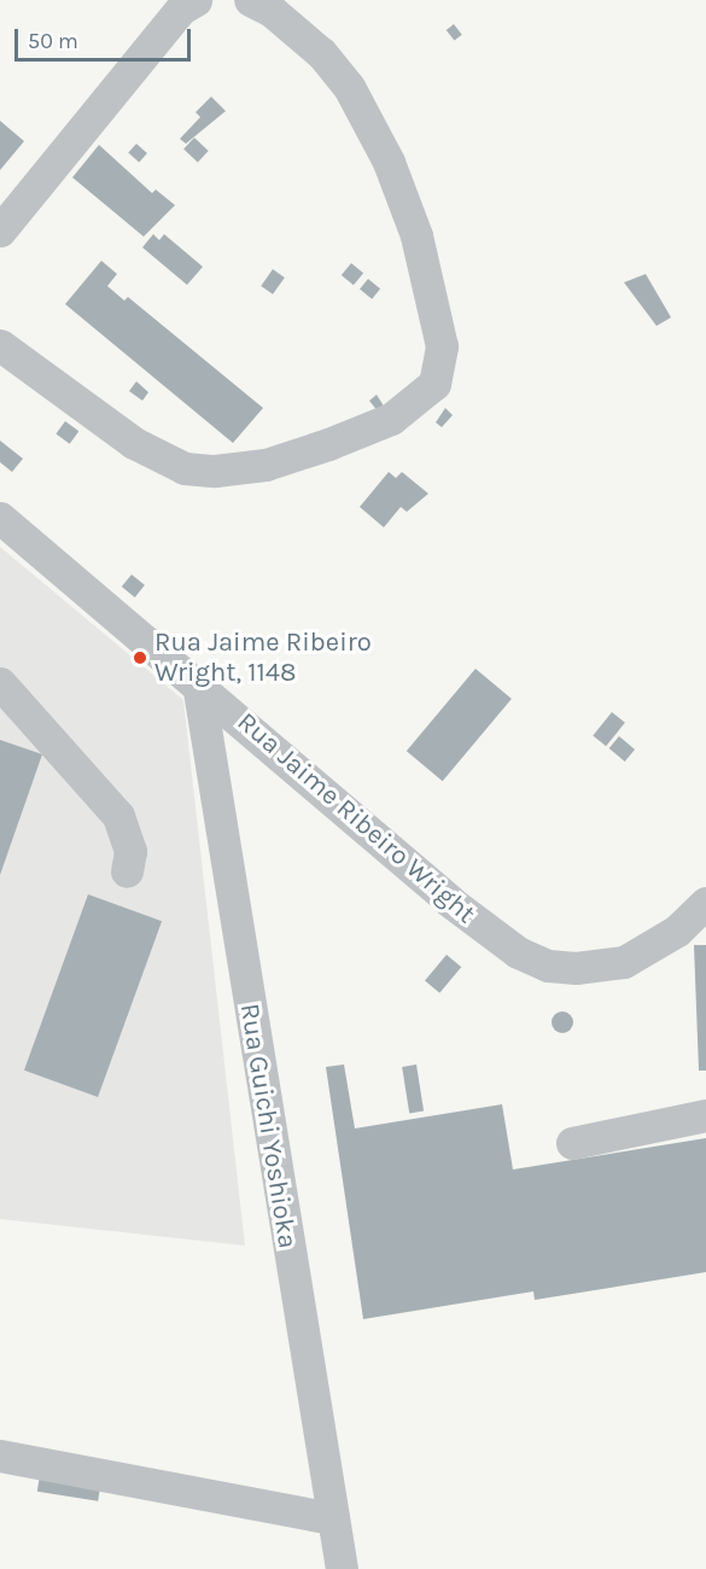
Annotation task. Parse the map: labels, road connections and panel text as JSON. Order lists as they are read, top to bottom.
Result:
{
  "streets": {
    "street": ["Rua Jaime Ribeiro Wright", "Rua Guichi Yoshioka"]
  },
  "crossings": [
    ["Rua Jaime Ribeiro Wright", "Rua Guichi Yoshioka"]
  ],
  "places": ["Rua Jaime Ribeiro Wright, 1148"],
  "scale_bar": "50 m"
}
